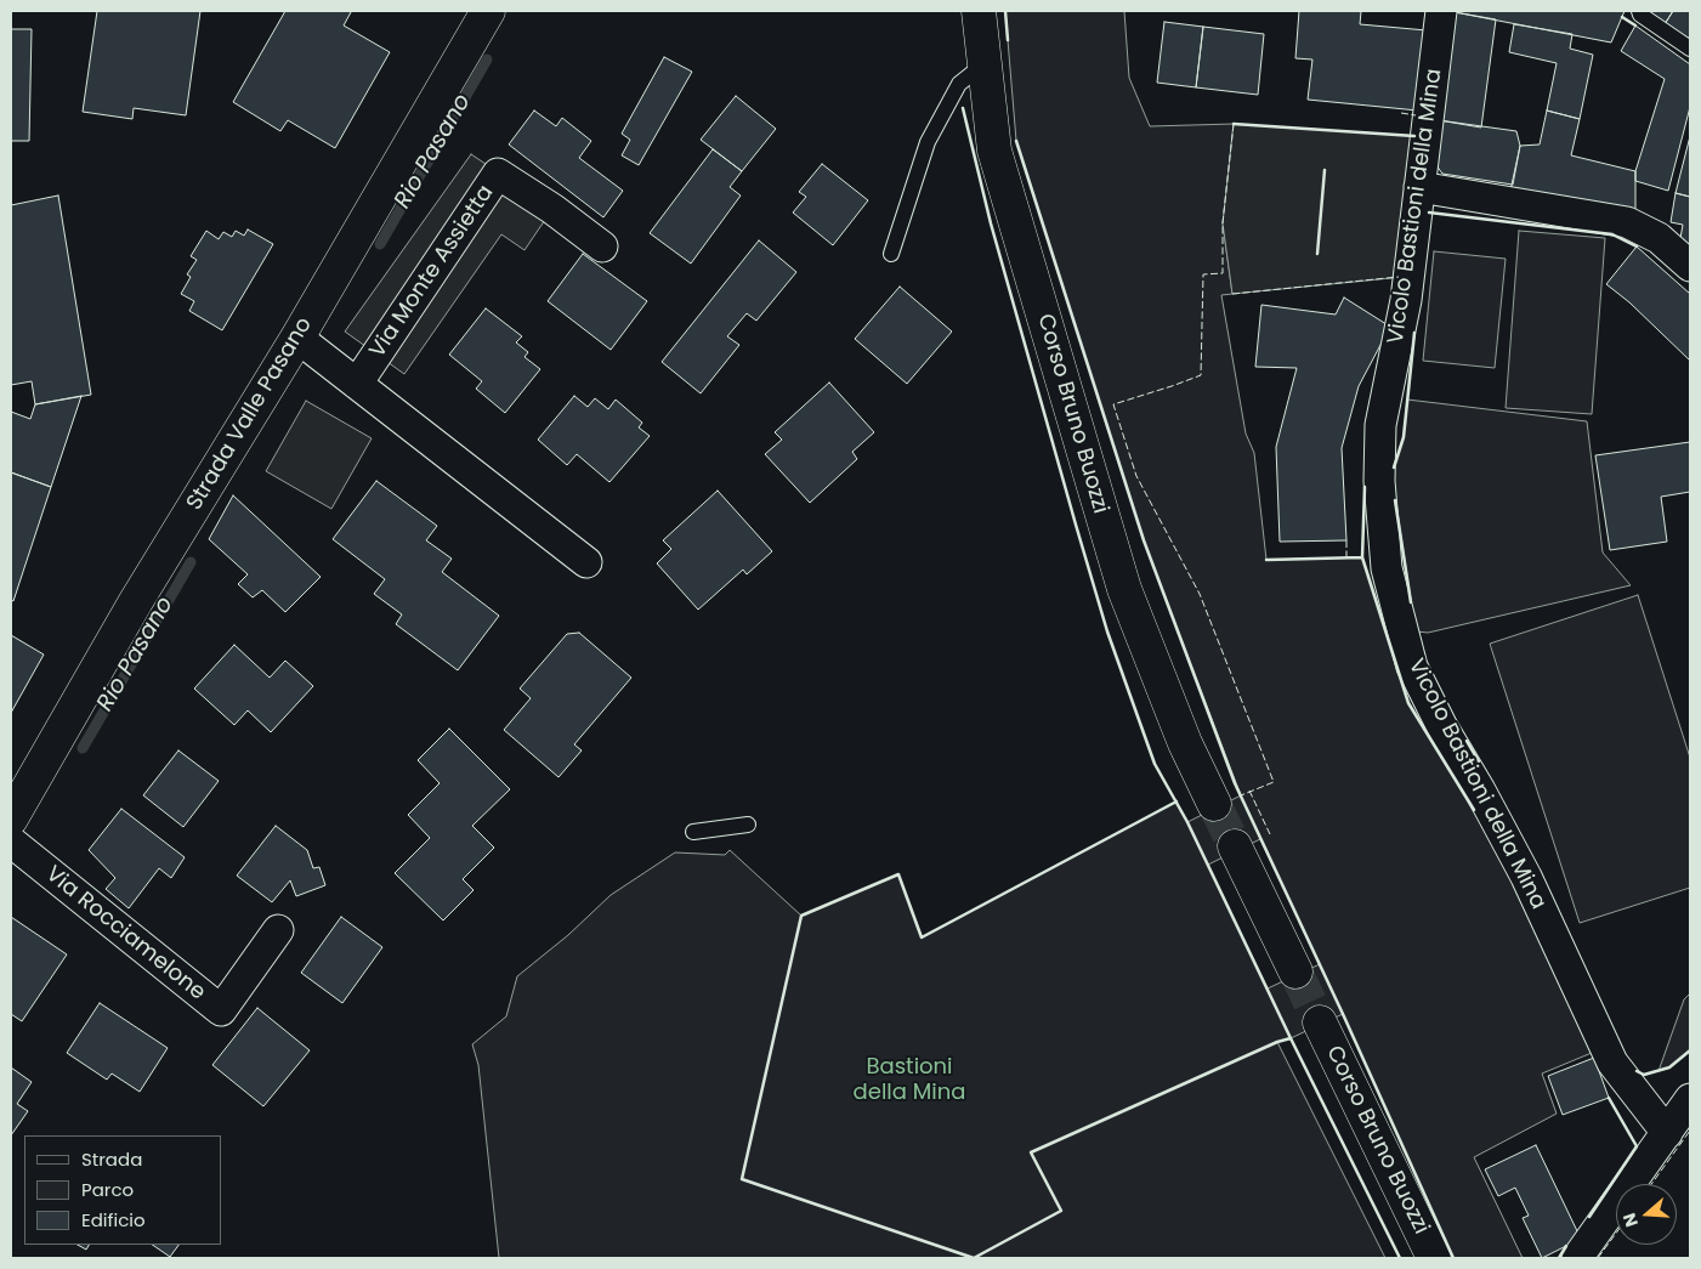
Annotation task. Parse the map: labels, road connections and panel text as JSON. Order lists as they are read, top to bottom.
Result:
{
  "streets": {
    "main road": ["Strada Valle Pasano", "Corso Bruno Buozzi"],
    "street": ["Vicolo Bastioni della Mina", "Via Monte Assietta", "Via Rocciamelone"]
  },
  "water": ["Rio Pasano"],
  "parks": ["Bastioni della Mina"],
  "legend": ["Strada", "Parco", "Edificio"],
  "north": "left"
}
